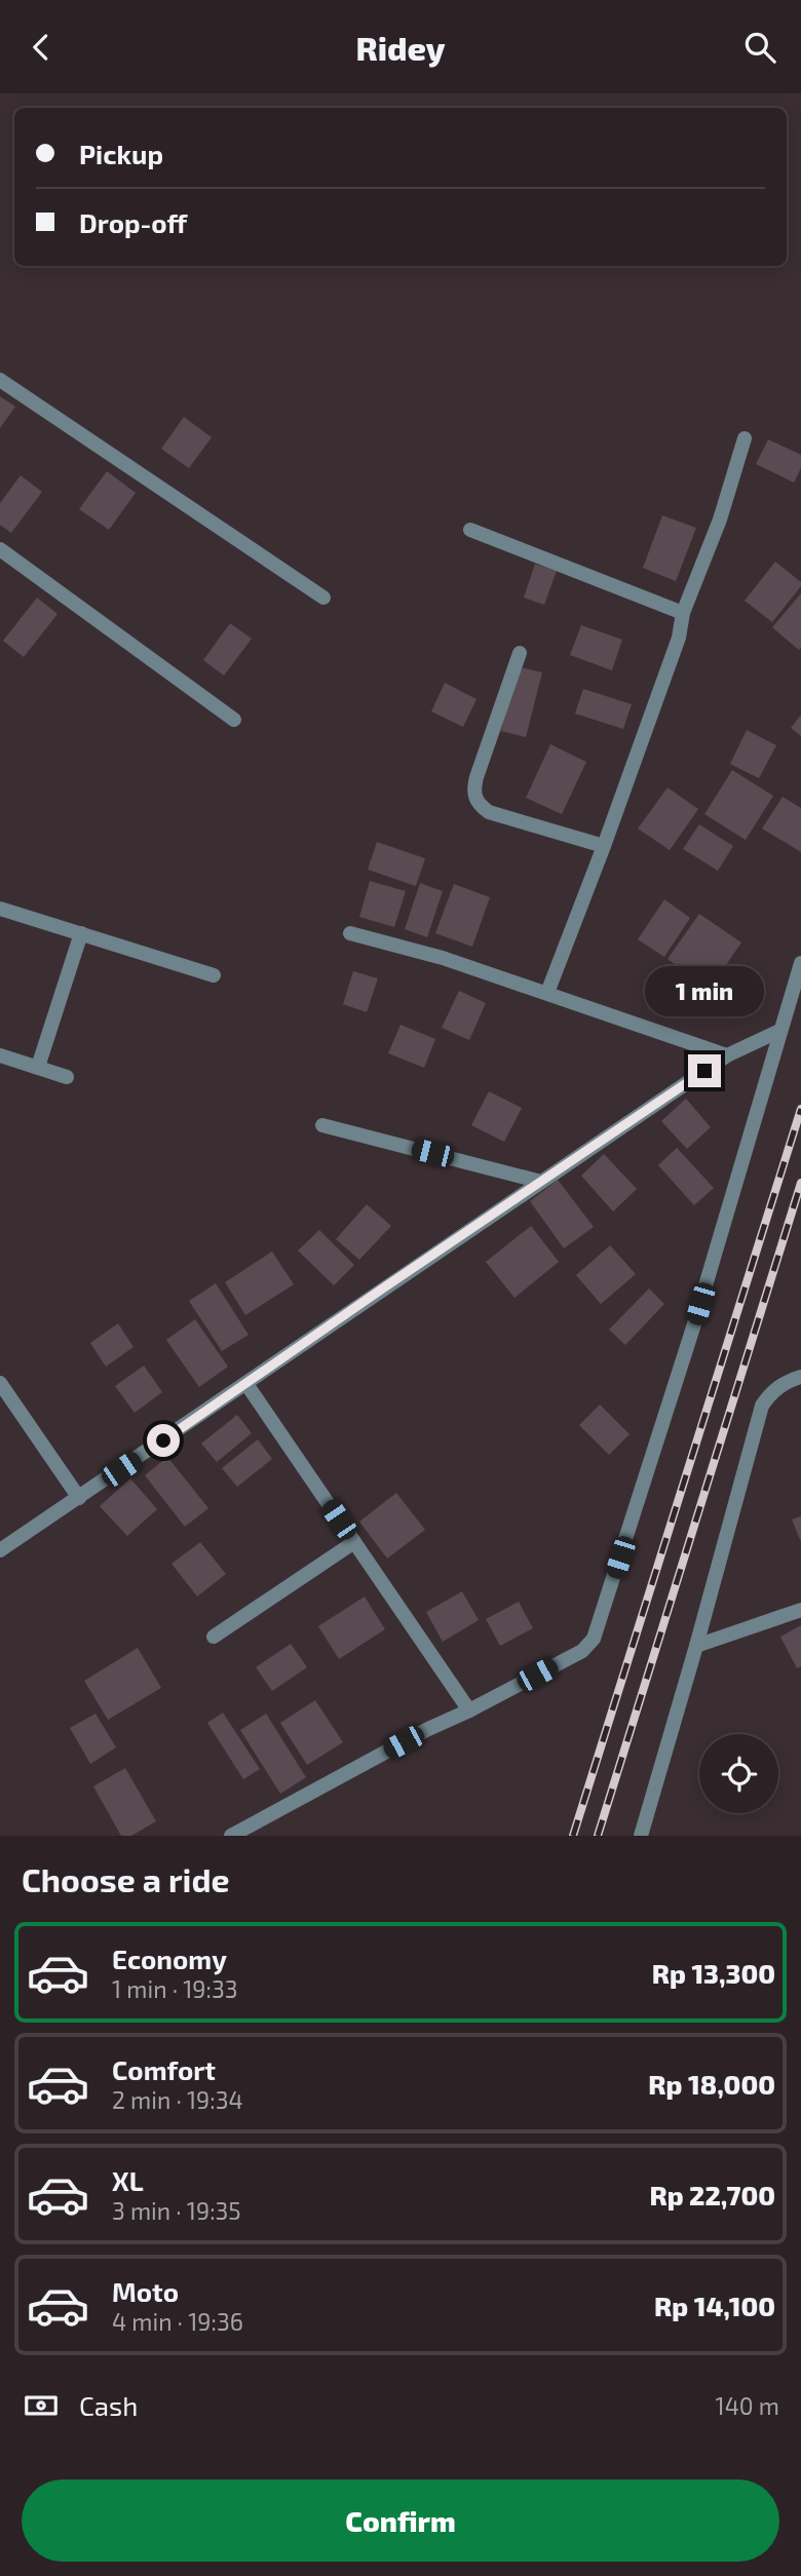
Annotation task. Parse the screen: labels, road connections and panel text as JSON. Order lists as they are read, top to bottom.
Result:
{
  "page": {
    "header": "Ridey",
    "banner": ["Pickup", "Drop-off"],
    "bubble": "1 min",
    "heading": "Choose a ride",
    "list": [
      {
        "name": "Economy",
        "note": "1 min · 19:33",
        "value": "Rp 13,300"
      },
      {
        "name": "Comfort",
        "note": "2 min · 19:34",
        "value": "Rp 18,000"
      },
      {
        "name": "XL",
        "note": "3 min · 19:35",
        "value": "Rp 22,700"
      },
      {
        "name": "Moto",
        "note": "4 min · 19:36",
        "value": "Rp 14,100"
      }
    ],
    "pay": ["Cash", "140 m"],
    "buttons": "Confirm"
  }
}
